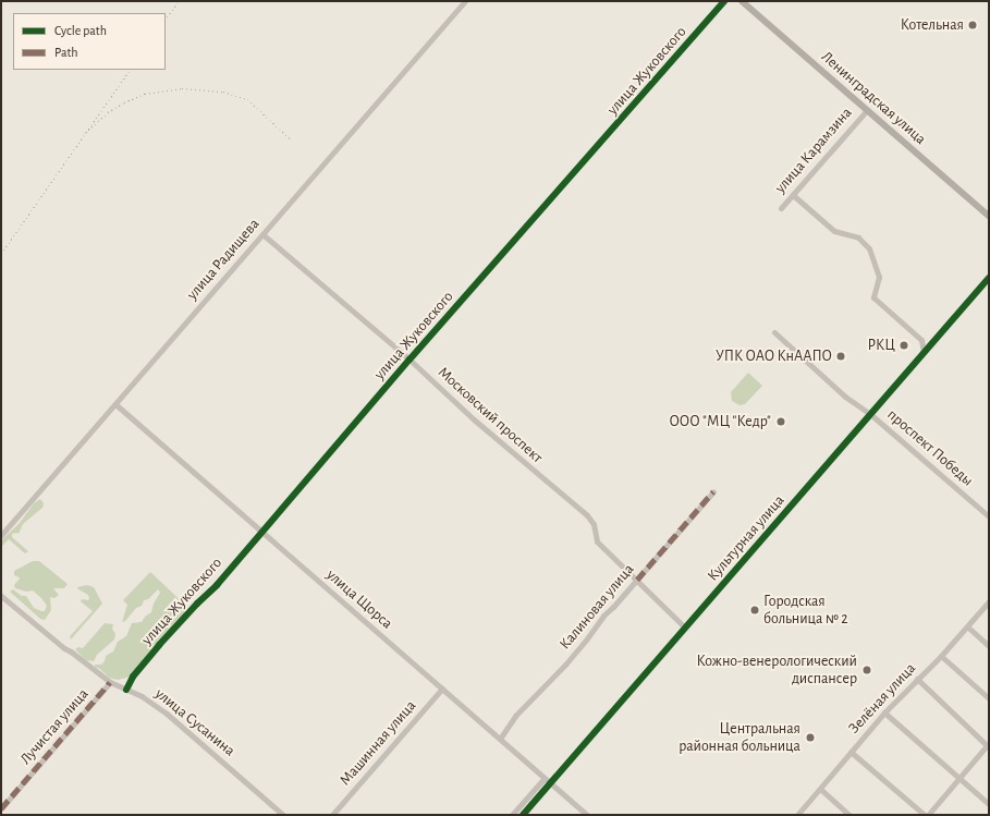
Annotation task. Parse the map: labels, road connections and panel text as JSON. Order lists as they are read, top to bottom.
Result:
{
  "streets": {
    "main road": ["Ленинградская улица"],
    "street": [
      "улица Жуковского",
      "улица Карамзина",
      "улица Радищева",
      "Московский проспект",
      "проспект Победы",
      "Культурная улица",
      "улица Щорса",
      "Калиновая улица",
      "Зелёная улица",
      "улица Сусанина",
      "Лучистая улица",
      "Машинная улица"
    ]
  },
  "crossings": [
    ["улица Жуковского", "Московский проспект"],
    ["улица Жуковского", "улица Щорса"],
    ["улица Жуковского", "улица Сусанина"],
    ["Ленинградская улица", "улица Карамзина"],
    ["улица Радищева", "Московский проспект"],
    ["улица Радищева", "улица Щорса"],
    ["Московский проспект", "Культурная улица"],
    ["Московский проспект", "Калиновая улица"],
    ["проспект Победы", "Культурная улица"],
    ["Культурная улица", "улица Щорса"],
    ["улица Щорса", "Калиновая улица"],
    ["улица Щорса", "Машинная улица"],
    ["улица Сусанина", "Лучистая улица"]
  ],
  "places": [
    "Котельная",
    "РКЦ",
    "УПК ОАО КнААПО",
    "ООО \"МЦ \"Кедр\"",
    "Городская больница № 2",
    "Кожно-венерологический диспансер",
    "Центральная районная больница"
  ],
  "legend": ["Cycle path", "Path"]
}
